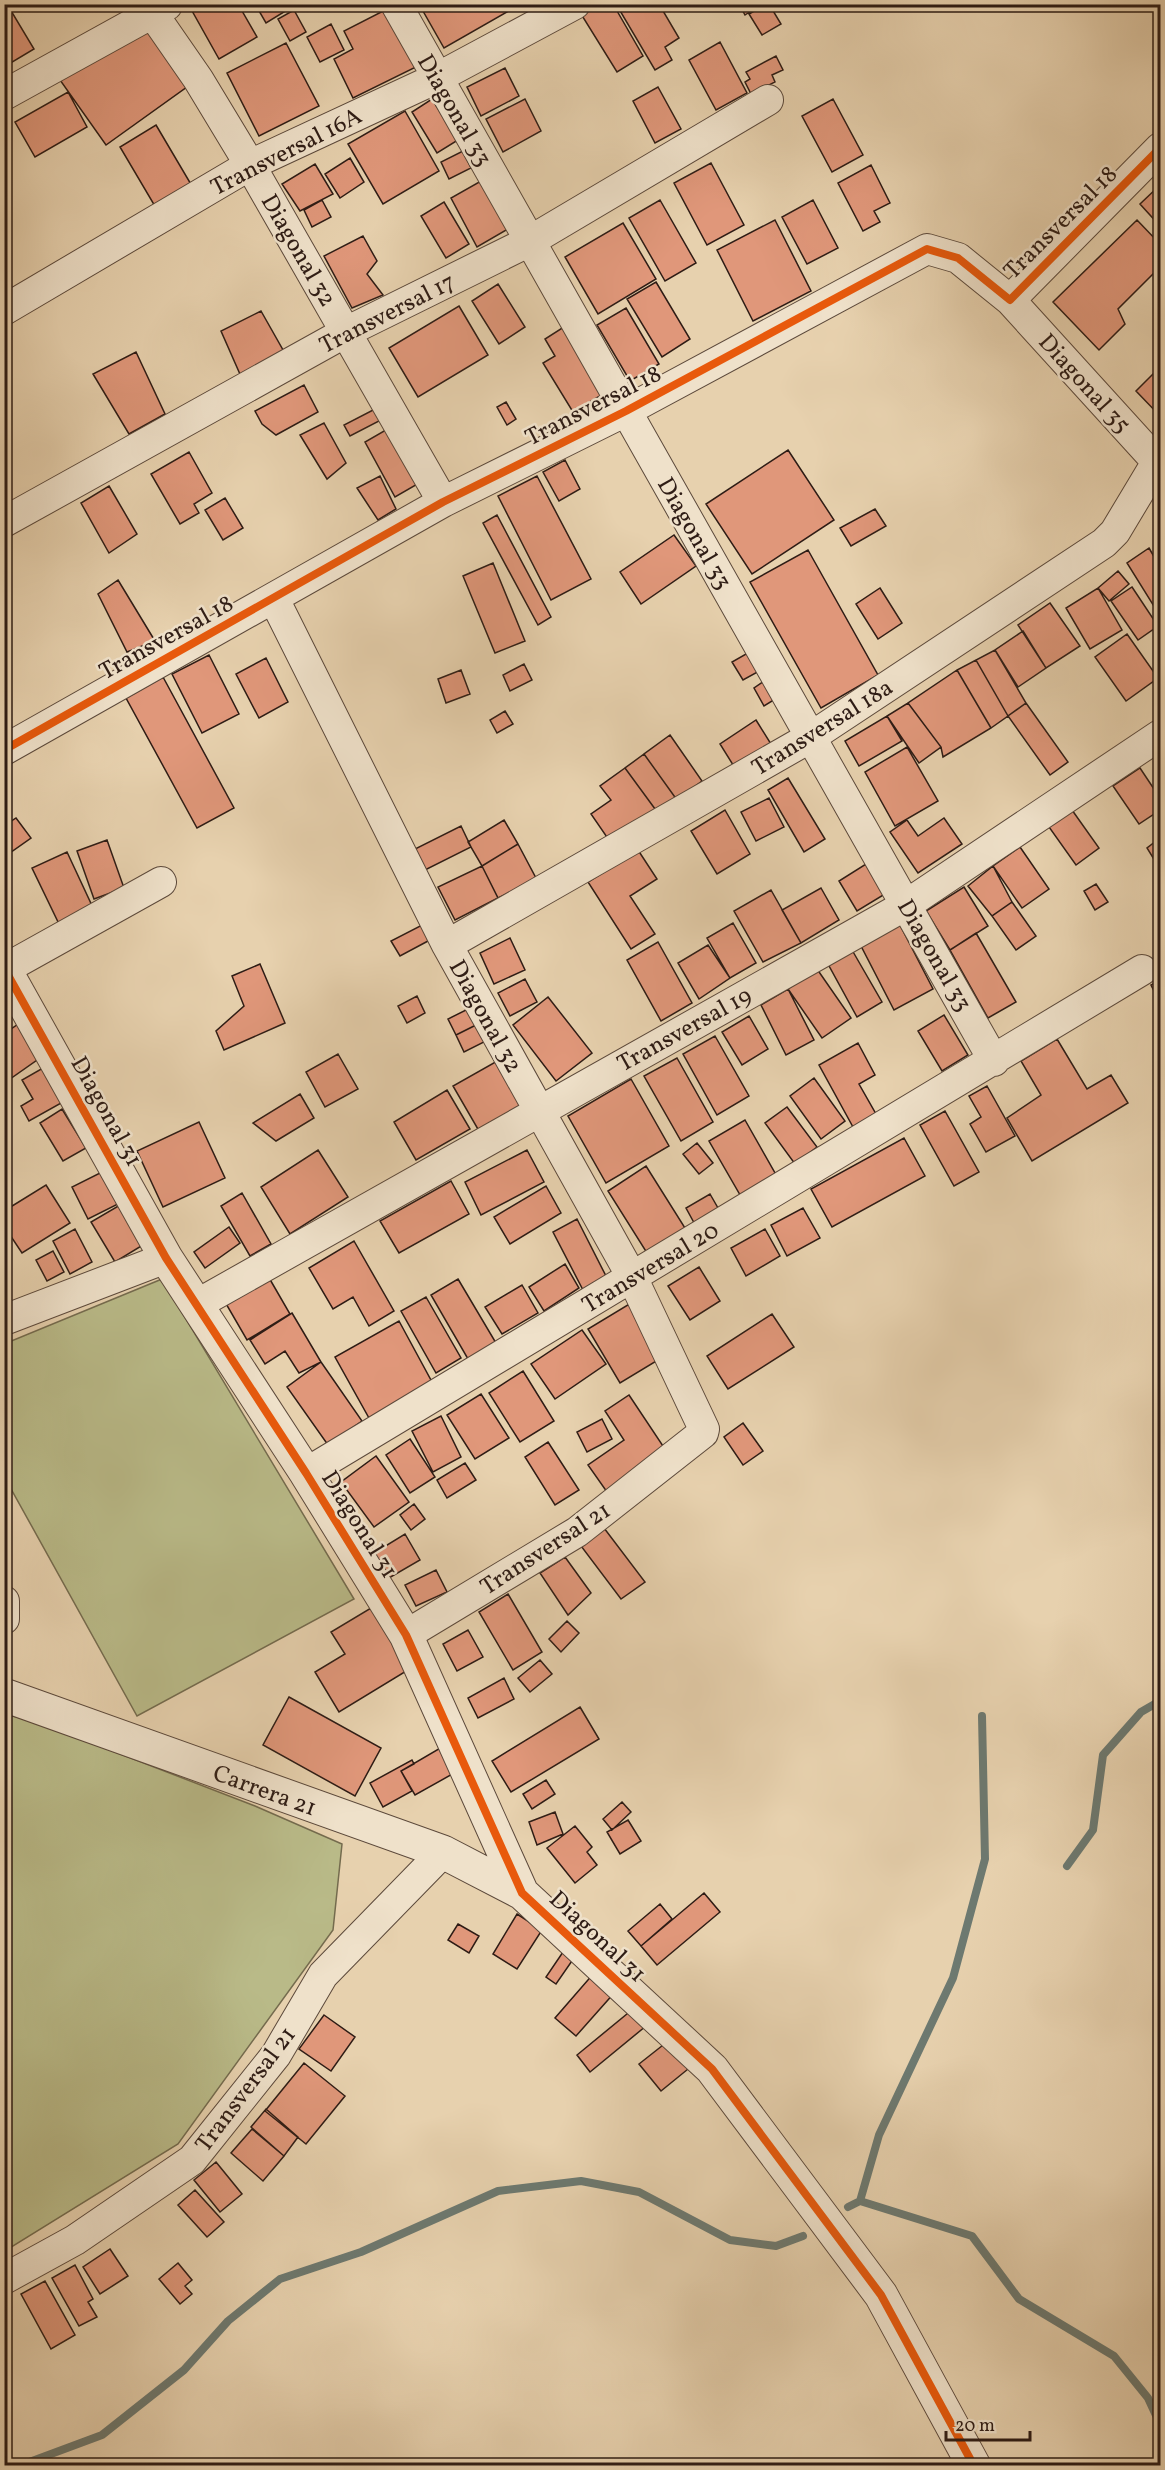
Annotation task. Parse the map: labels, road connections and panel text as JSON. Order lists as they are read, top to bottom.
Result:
{
  "streets": {
    "street": [
      "Diagonal 33",
      "Transversal 16A",
      "Transversal 18",
      "Diagonal 32",
      "Transversal 17",
      "Diagonal 35",
      "Transversal 18a",
      "Transversal 19",
      "Diagonal 31",
      "Transversal 20",
      "Transversal 21",
      "Carrera 21"
    ]
  },
  "crossings": [
    ["Diagonal 33", "Transversal 16A"],
    ["Diagonal 33", "Transversal 18"],
    ["Diagonal 33", "Transversal 17"],
    ["Diagonal 33", "Transversal 18a"],
    ["Diagonal 33", "Transversal 19"],
    ["Diagonal 33", "Transversal 20"],
    ["Transversal 16A", "Diagonal 32"],
    ["Transversal 18", "Diagonal 32"],
    ["Transversal 18", "Diagonal 35"],
    ["Diagonal 32", "Transversal 17"],
    ["Diagonal 32", "Transversal 18a"],
    ["Diagonal 32", "Transversal 19"],
    ["Diagonal 32", "Transversal 20"],
    ["Diagonal 32", "Transversal 21"],
    ["Diagonal 35", "Transversal 18a"],
    ["Transversal 19", "Diagonal 31"],
    ["Diagonal 31", "Transversal 20"],
    ["Diagonal 31", "Transversal 21"],
    ["Diagonal 31", "Carrera 21"],
    ["Transversal 21", "Carrera 21"]
  ],
  "scale_bar": "20 m"
}
